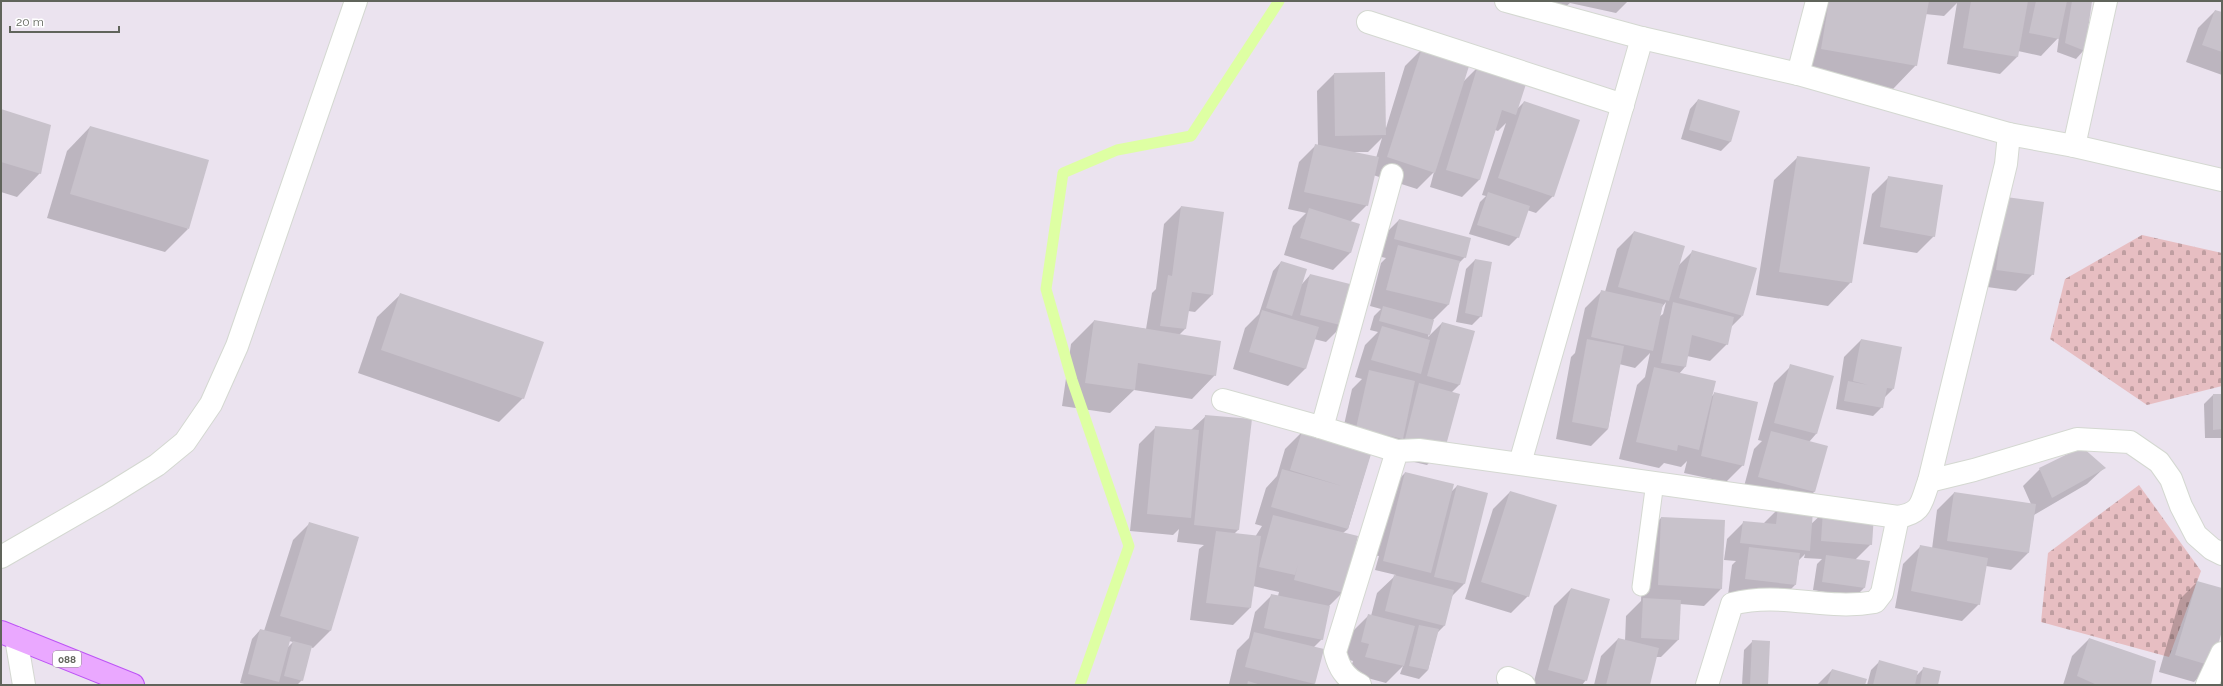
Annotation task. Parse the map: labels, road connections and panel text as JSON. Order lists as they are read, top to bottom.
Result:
{
  "streets": {
    "main road": ["088"]
  },
  "scale_bar": "20 m"
}
